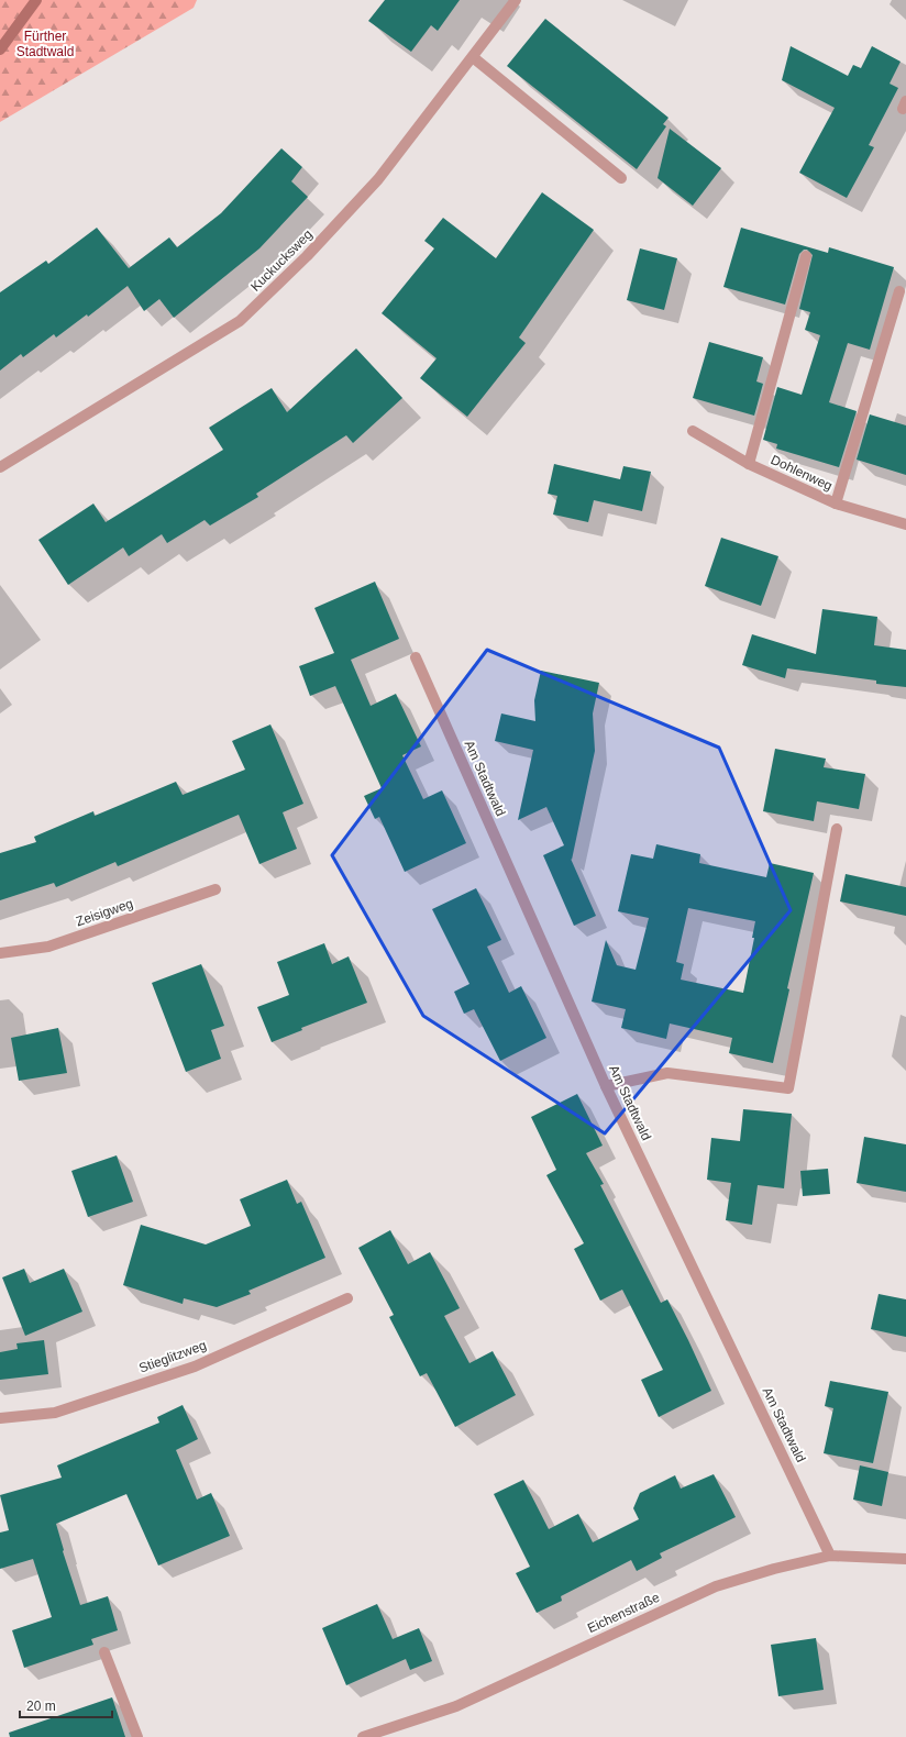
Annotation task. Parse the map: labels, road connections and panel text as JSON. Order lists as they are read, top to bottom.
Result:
{
  "streets": {
    "street": [
      "Kuckucksweg",
      "Dohlenweg",
      "Am Stadtwald",
      "Zeisigweg",
      "Stieglitzweg",
      "Eichenstraße"
    ]
  },
  "crossings": [
    ["Am Stadtwald", "Eichenstraße"]
  ],
  "parks": ["Fürther Stadtwald"],
  "scale_bar": "20 m"
}
